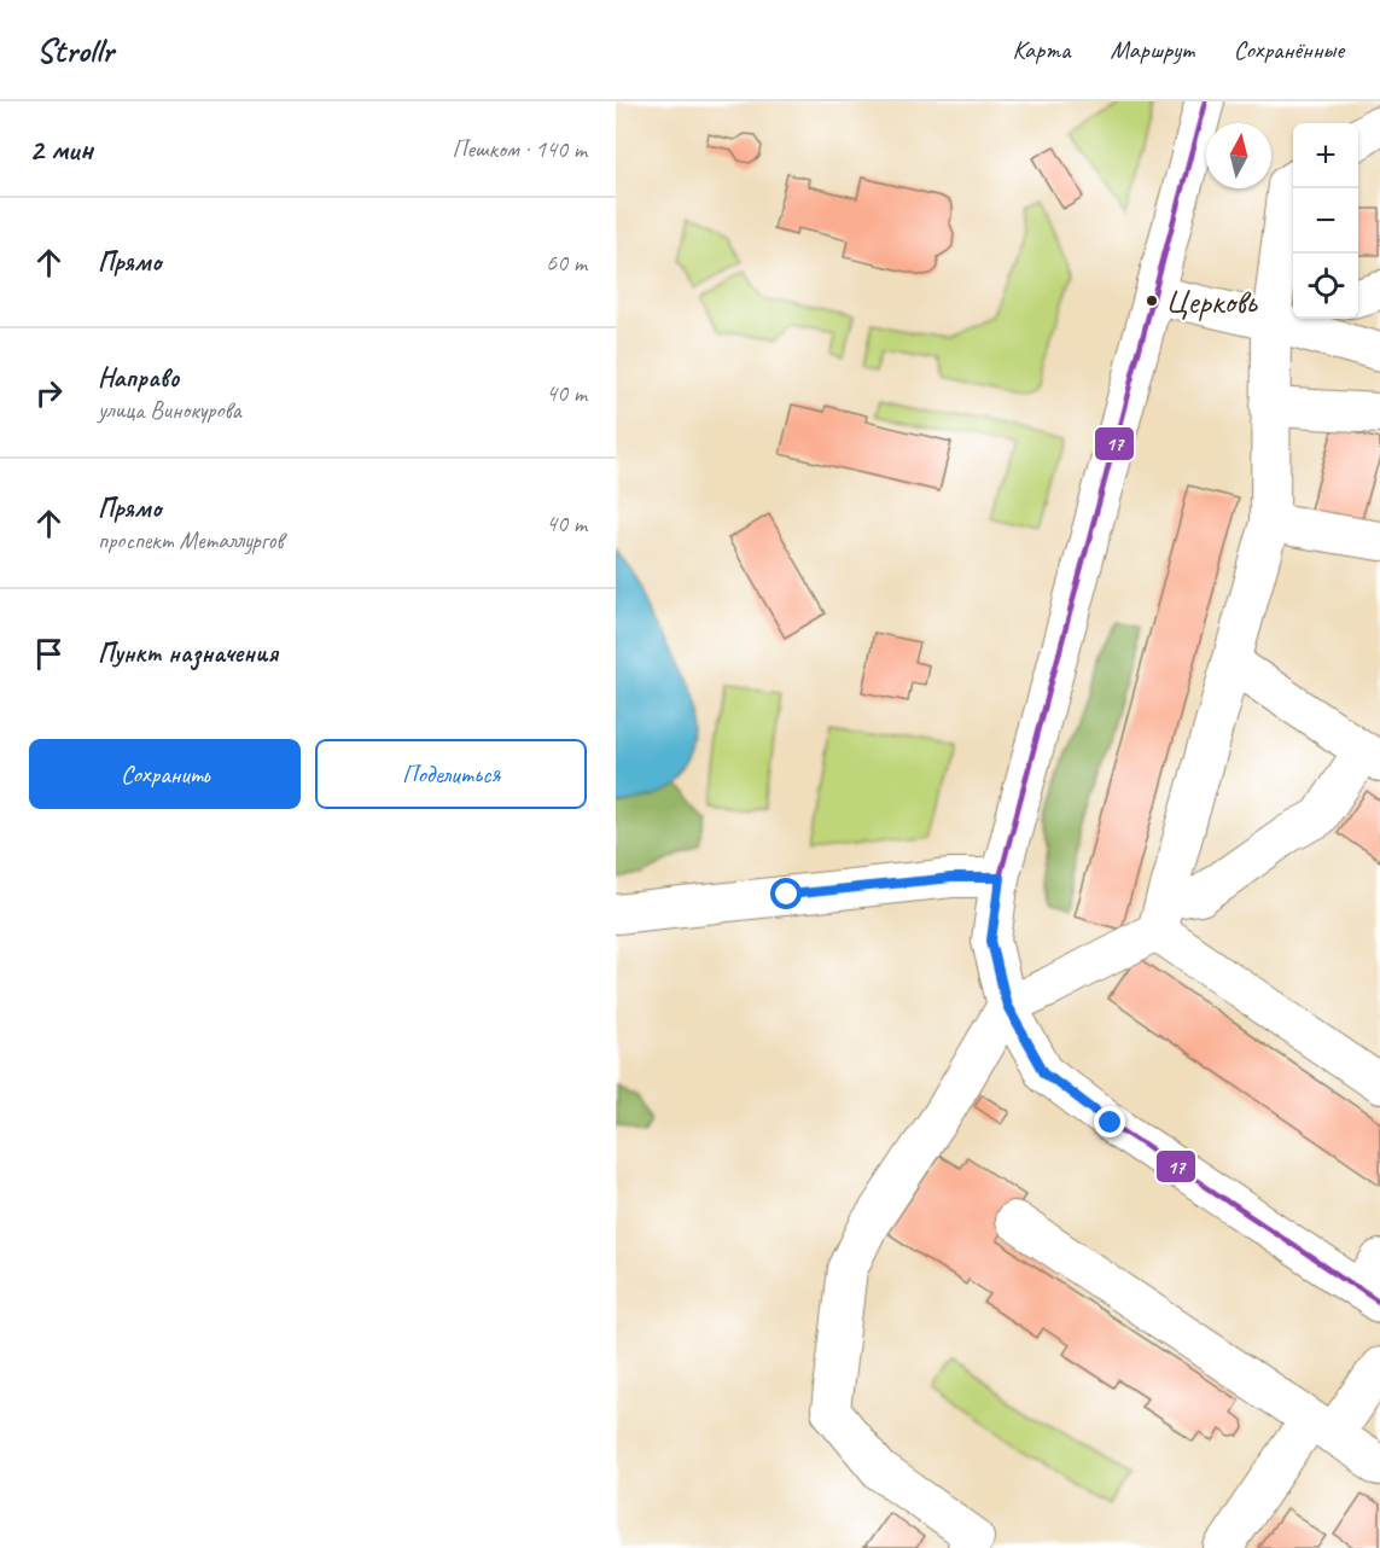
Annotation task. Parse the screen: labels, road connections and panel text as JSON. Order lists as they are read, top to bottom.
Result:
{
  "places": ["Церковь"],
  "lines": ["transit line 17"],
  "north": "top",
  "page": {
    "header": "Strollr",
    "nav": ["Карта", "Маршрут", "Сохранённые"],
    "heading": ["2 мин", "Пешком · 140 m"],
    "map_buttons": ["+", "−"],
    "list": [
      ["Прямо", "60 m"],
      ["Направо", "улица Винокурова", "40 m"],
      ["Прямо", "проспект Металлургов", "40 m"],
      "Пункт назначения"
    ],
    "buttons": ["Сохранить", "Поделиться"]
  }
}
